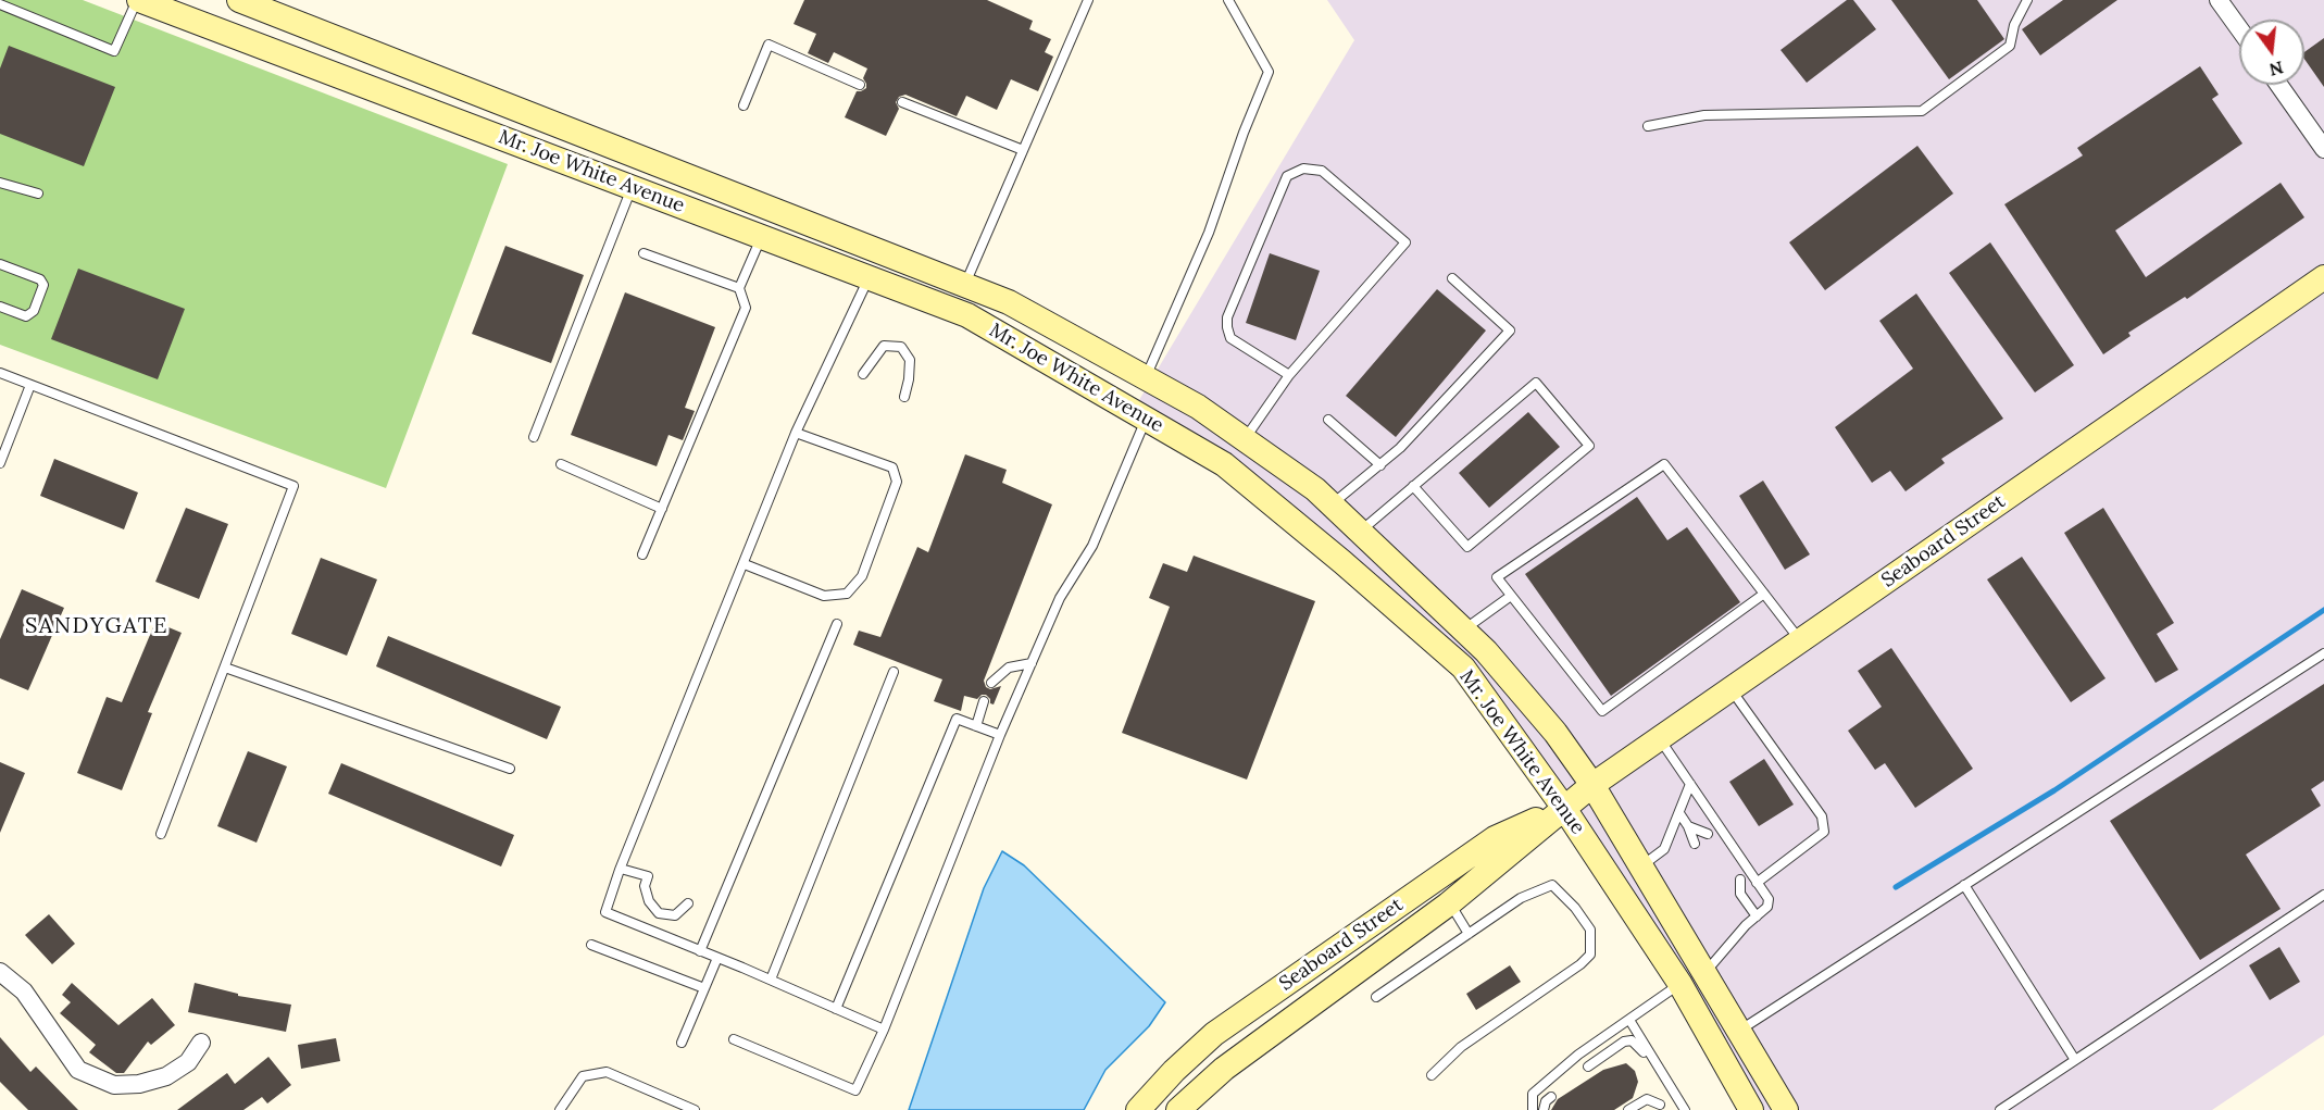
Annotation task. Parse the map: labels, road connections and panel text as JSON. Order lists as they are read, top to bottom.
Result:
{
  "streets": {
    "main road": ["Mr. Joe White Avenue", "Seaboard Street"]
  },
  "crossings": [
    ["Mr. Joe White Avenue", "Seaboard Street"]
  ],
  "districts": ["SANDYGATE"],
  "north": "bottom"
}
